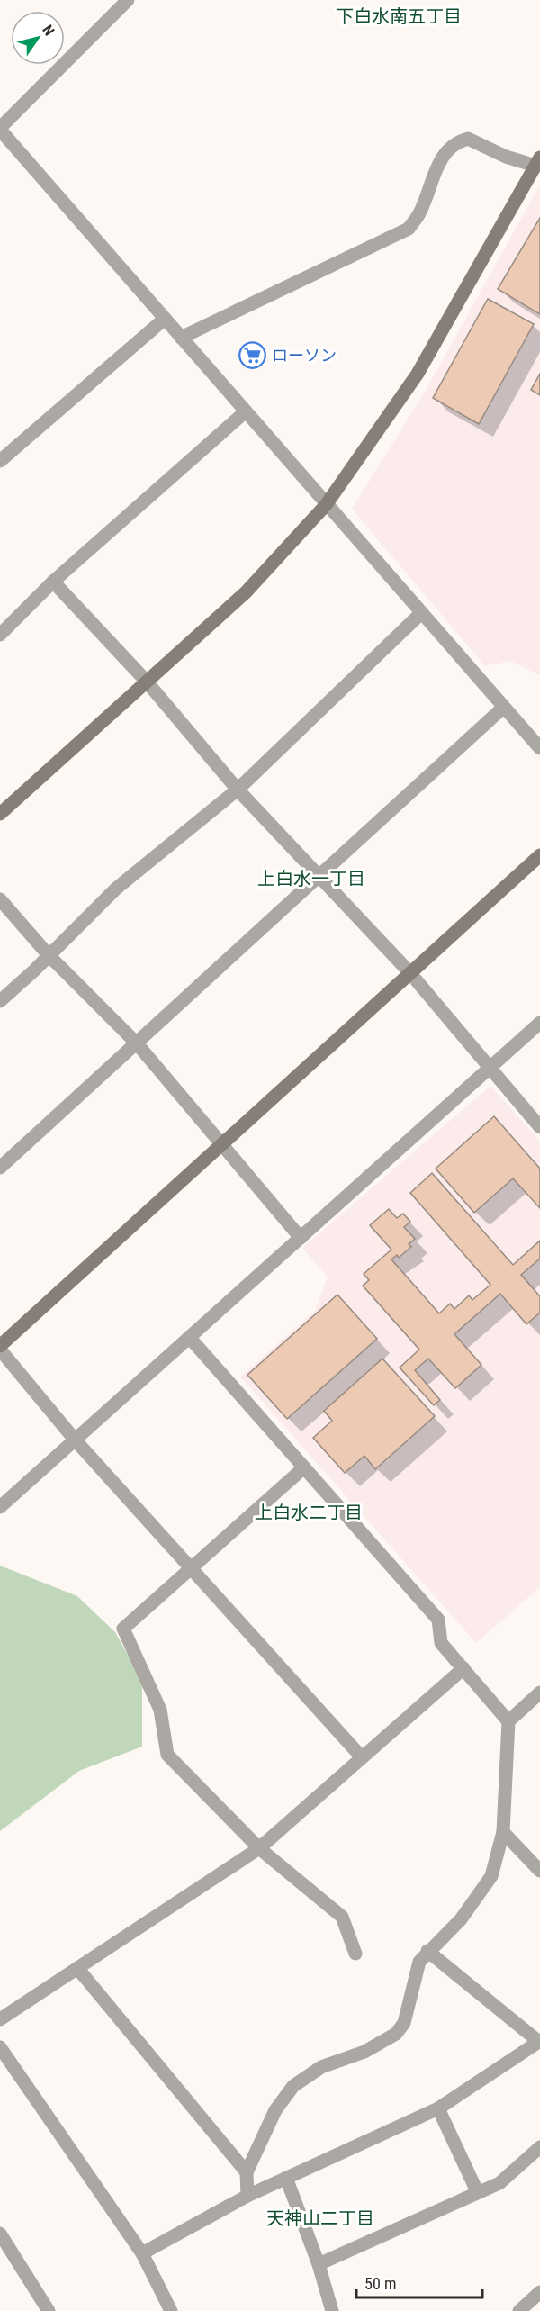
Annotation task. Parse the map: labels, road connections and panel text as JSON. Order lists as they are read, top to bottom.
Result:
{
  "districts": [
    "下白水南五丁目",
    "上白水一丁目",
    "上白水二丁目",
    "天神山二丁目"
  ],
  "places": {
    "supermarket": ["ローソン"]
  },
  "scale_bar": "50 m",
  "north": "top right"
}
